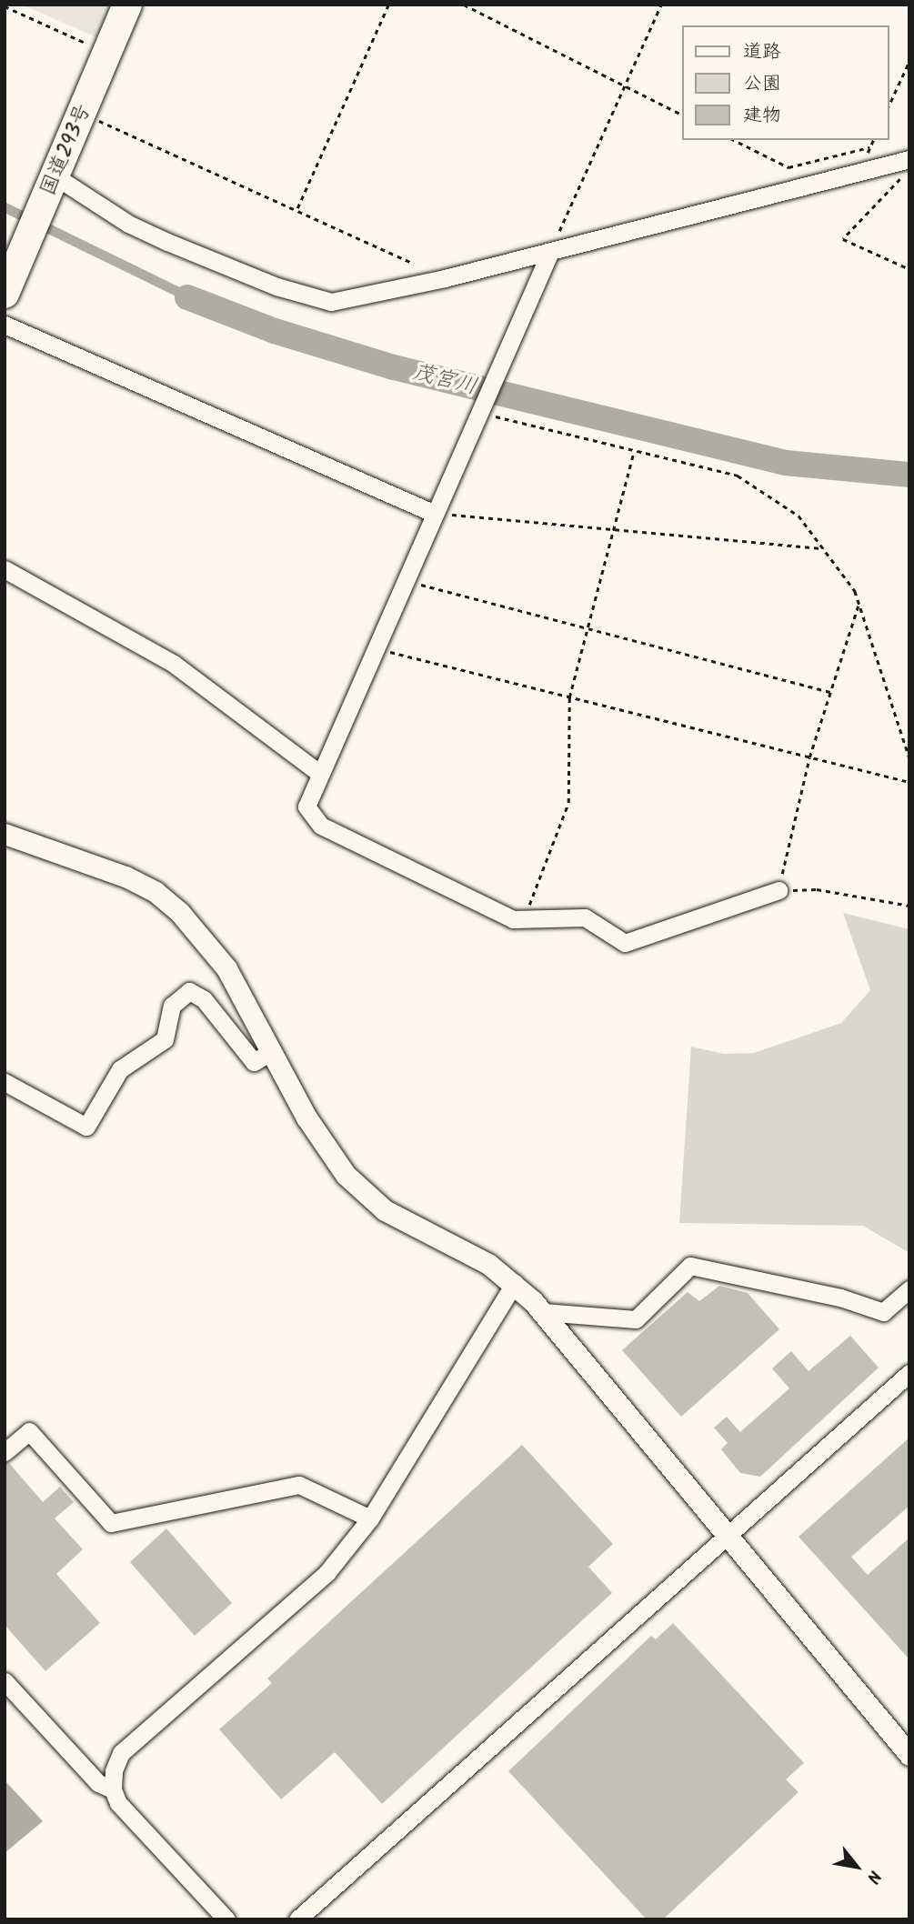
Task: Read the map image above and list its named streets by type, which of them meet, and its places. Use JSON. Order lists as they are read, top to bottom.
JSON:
{
  "streets": {
    "highway": ["国道293号"]
  },
  "water": ["茂宮川"],
  "legend": ["道路", "公園", "建物"],
  "north": "bottom right"
}
